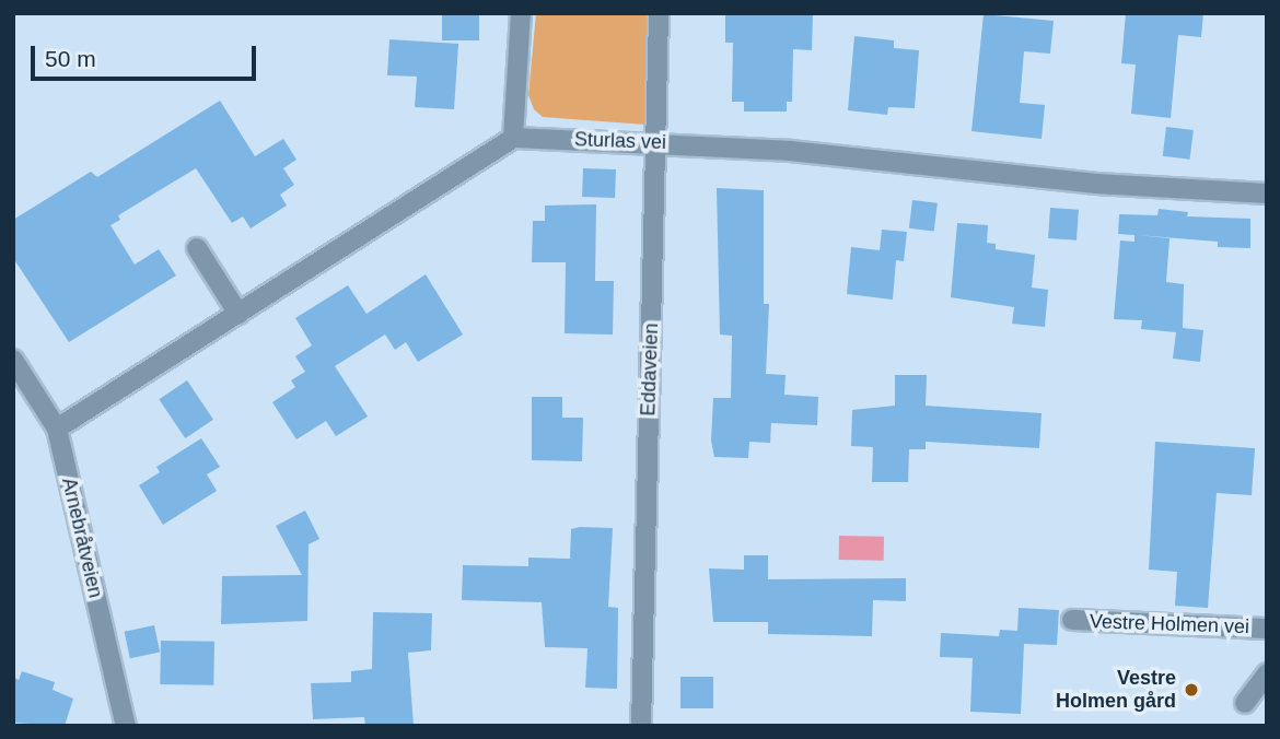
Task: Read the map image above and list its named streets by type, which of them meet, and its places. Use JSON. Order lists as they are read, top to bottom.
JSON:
{
  "streets": {
    "street": [
      "Sturlas vei",
      "Eddaveien",
      "Arnebråtveien",
      "Vestre Holmen vei"
    ]
  },
  "crossings": [
    ["Sturlas vei", "Eddaveien"]
  ],
  "places": ["Vestre Holmen gård"],
  "scale_bar": "50 m"
}
